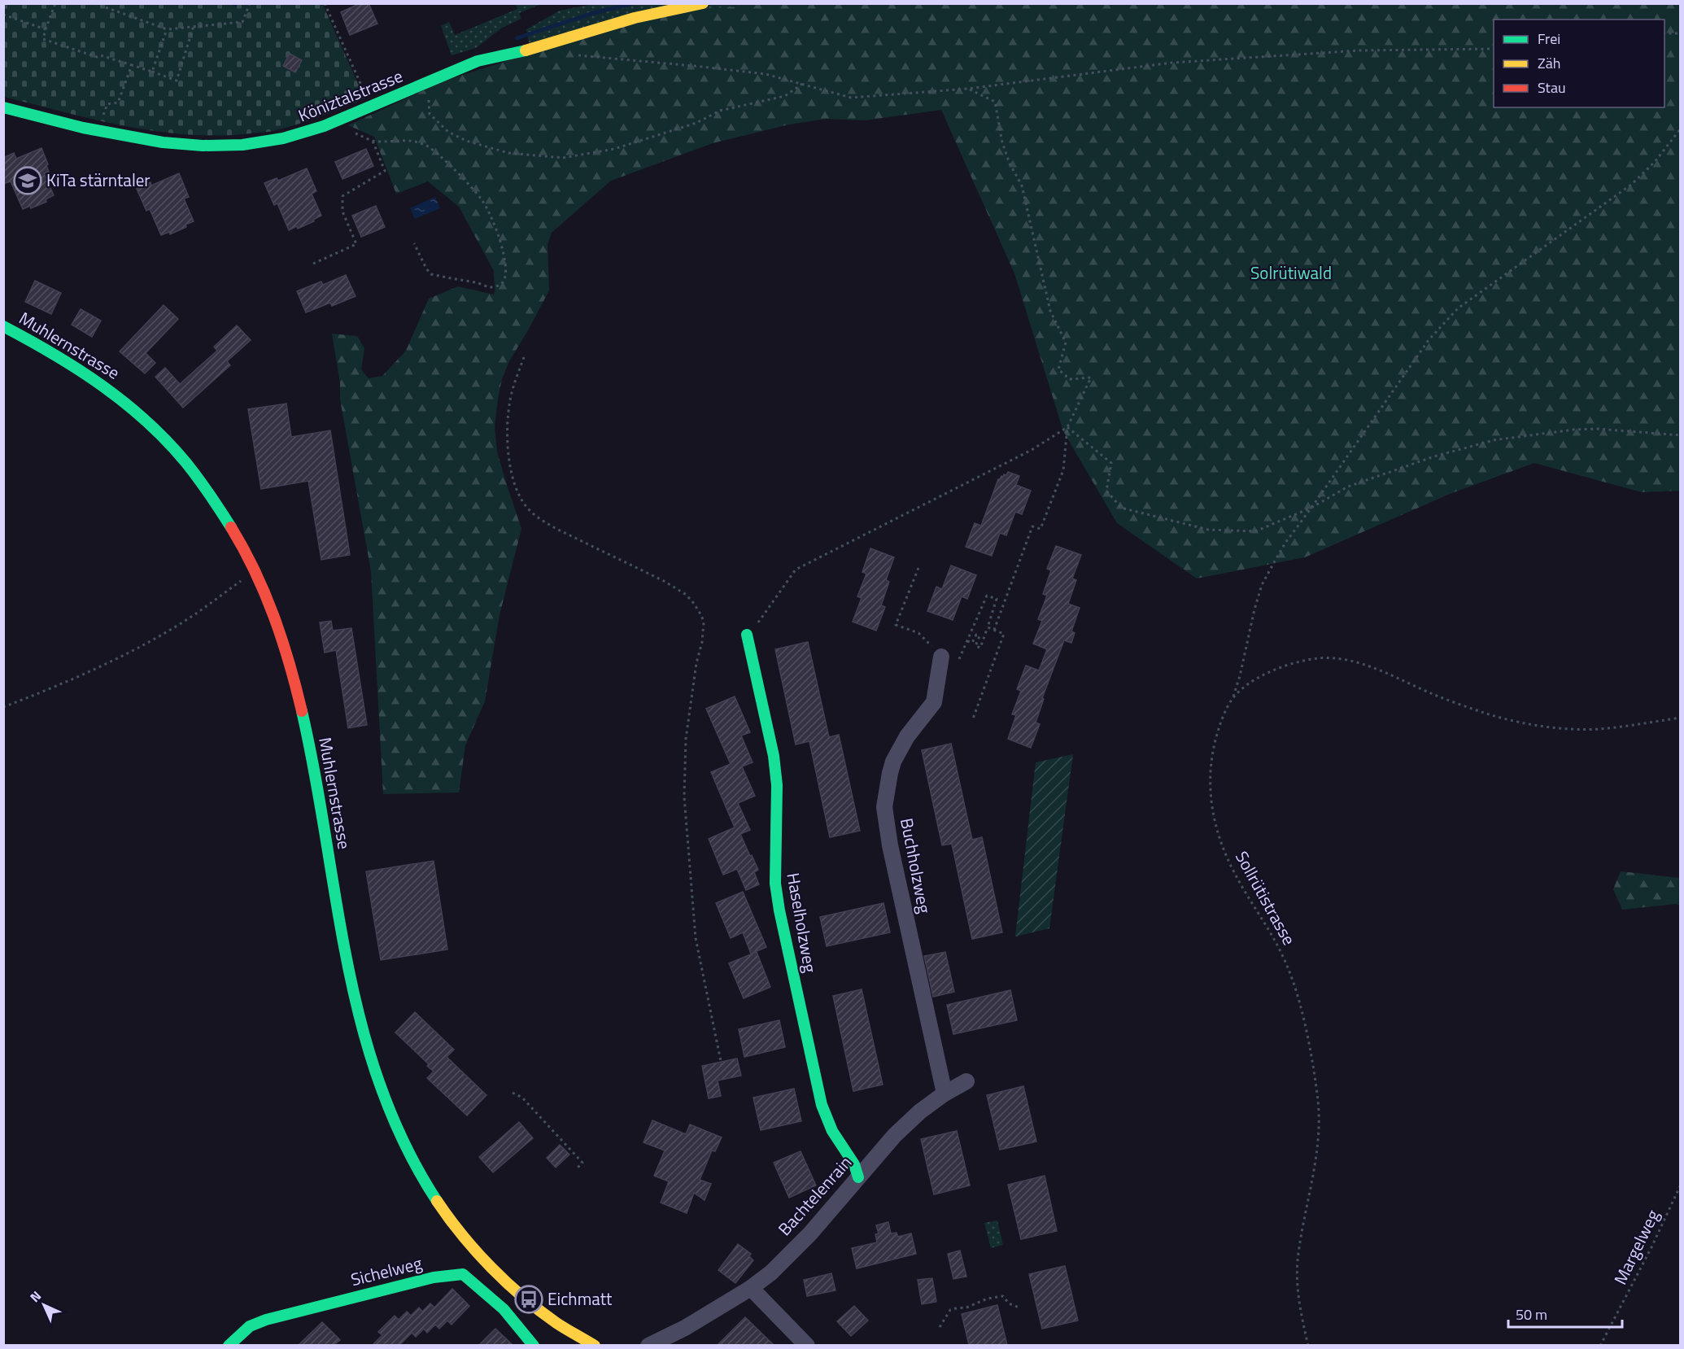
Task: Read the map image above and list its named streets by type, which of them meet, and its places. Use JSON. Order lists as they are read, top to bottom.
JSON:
{
  "streets": {
    "street": [
      "Köniztalstrasse",
      "Muhlernstrasse",
      "Buchholzweg",
      "Haselholzweg",
      "Bachtelenrain",
      "Sichelweg"
    ],
    "path": ["Sollrütistrasse", "Margelweg"]
  },
  "crossings": [
    ["Buchholzweg", "Bachtelenrain"],
    ["Haselholzweg", "Bachtelenrain"]
  ],
  "parks": ["Solrütiwald"],
  "places": {
    "school or university": ["KiTa stärntaler"],
    "bus stop": ["Eichmatt"]
  },
  "legend": ["Frei", "Zäh", "Stau"],
  "scale_bar": "50 m",
  "north": "top left"
}
